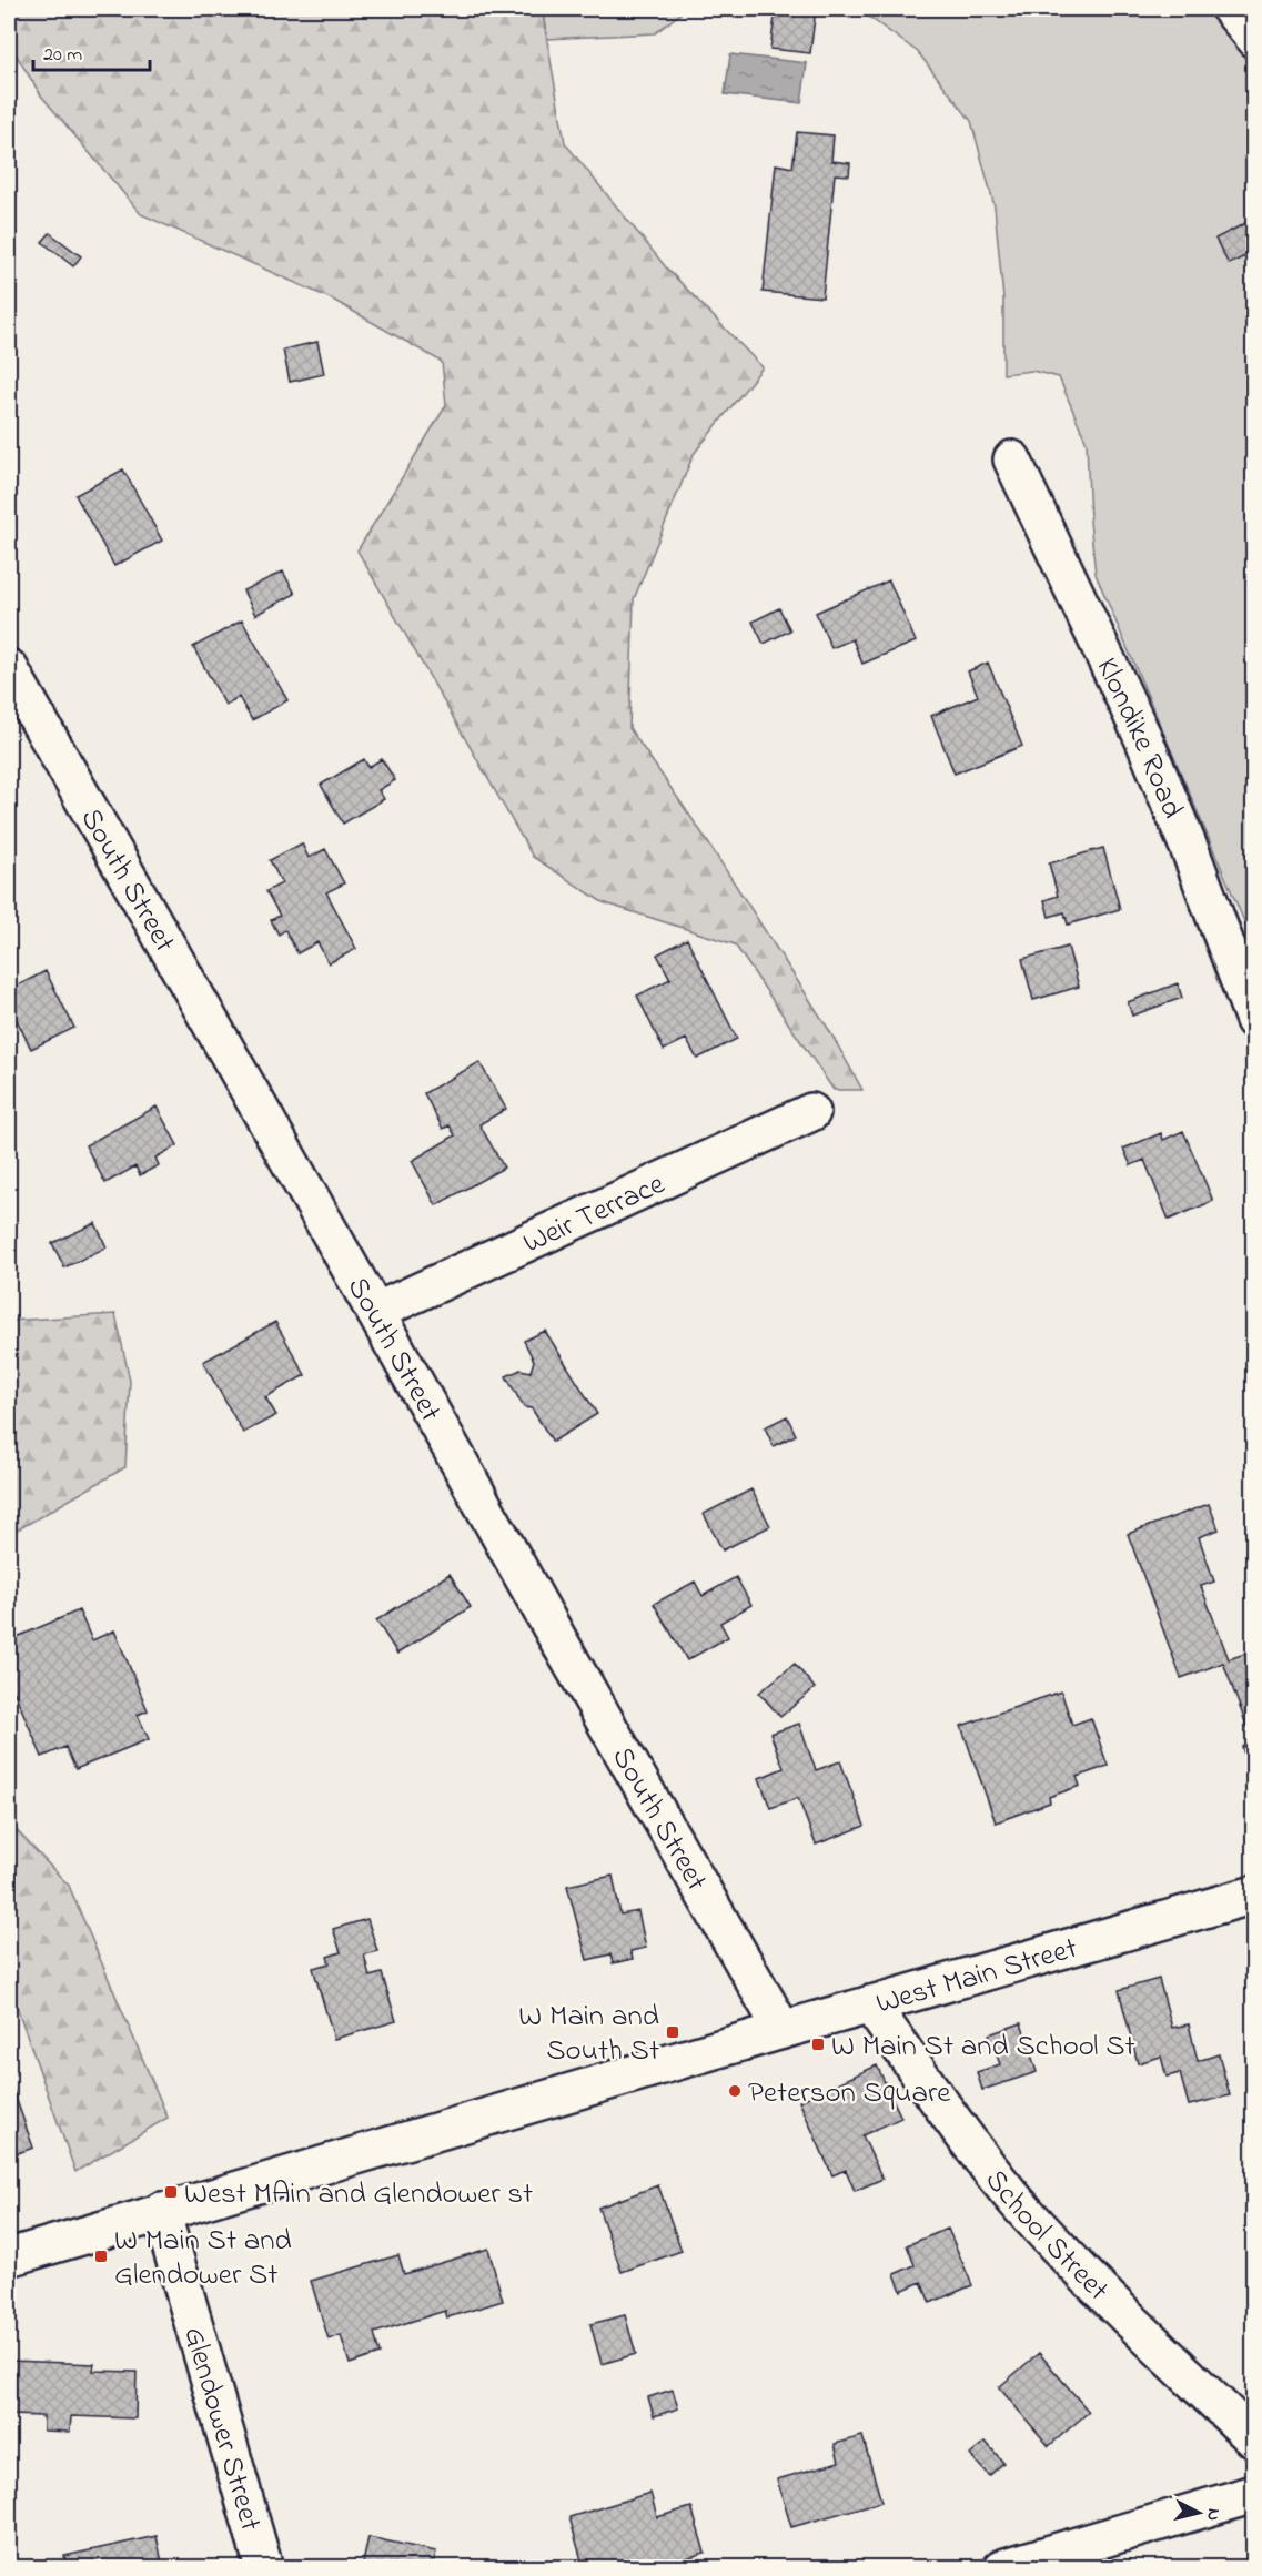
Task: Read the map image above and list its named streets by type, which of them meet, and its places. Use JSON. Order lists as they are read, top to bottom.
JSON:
{
  "streets": {
    "street": [
      "Klondike Road",
      "South Street",
      "Weir Terrace",
      "West Main Street",
      "School Street",
      "Glendower Street"
    ]
  },
  "crossings": [
    ["South Street", "Weir Terrace"],
    ["South Street", "West Main Street"],
    ["West Main Street", "School Street"],
    ["West Main Street", "Glendower Street"]
  ],
  "places": {
    "transit": [
      "W Main and South St",
      "W Main St and School St",
      "West MAin and Glendower st",
      "W Main St and Glendower St"
    ],
    "other": ["Peterson Square"]
  },
  "scale_bar": "20 m",
  "north": "right"
}
